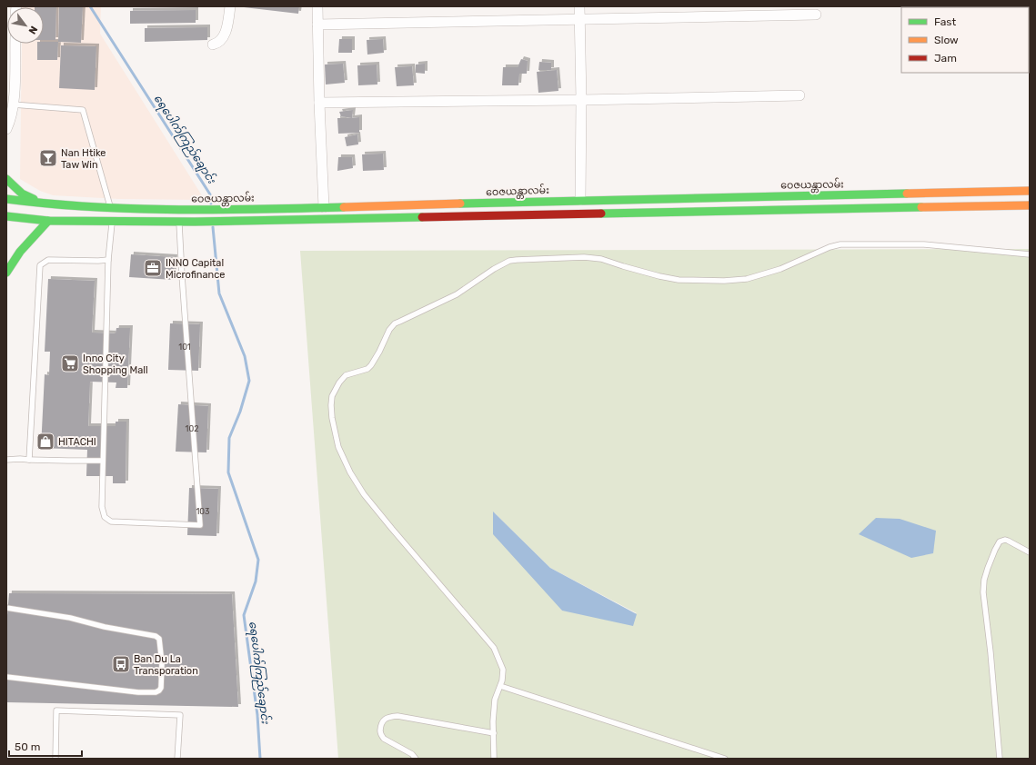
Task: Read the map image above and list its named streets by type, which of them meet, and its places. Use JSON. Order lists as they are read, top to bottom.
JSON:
{
  "streets": {
    "main road": ["ဝေဇယန္တာလမ်း"]
  },
  "water": ["ရေပေါက်ကြည်ချောင်း"],
  "places": {
    "bar": ["Nan Htike Taw Win"],
    "office": ["INNO Capital Microfinance"],
    "supermarket": ["Inno City Shopping Mall"],
    "shop": ["HITACHI"],
    "bus stop": ["Ban Du La Transporation"]
  },
  "house_numbers": ["101", "102", "103"],
  "legend": ["Fast", "Slow", "Jam"],
  "scale_bar": "50 m",
  "north": "bottom right"
}
